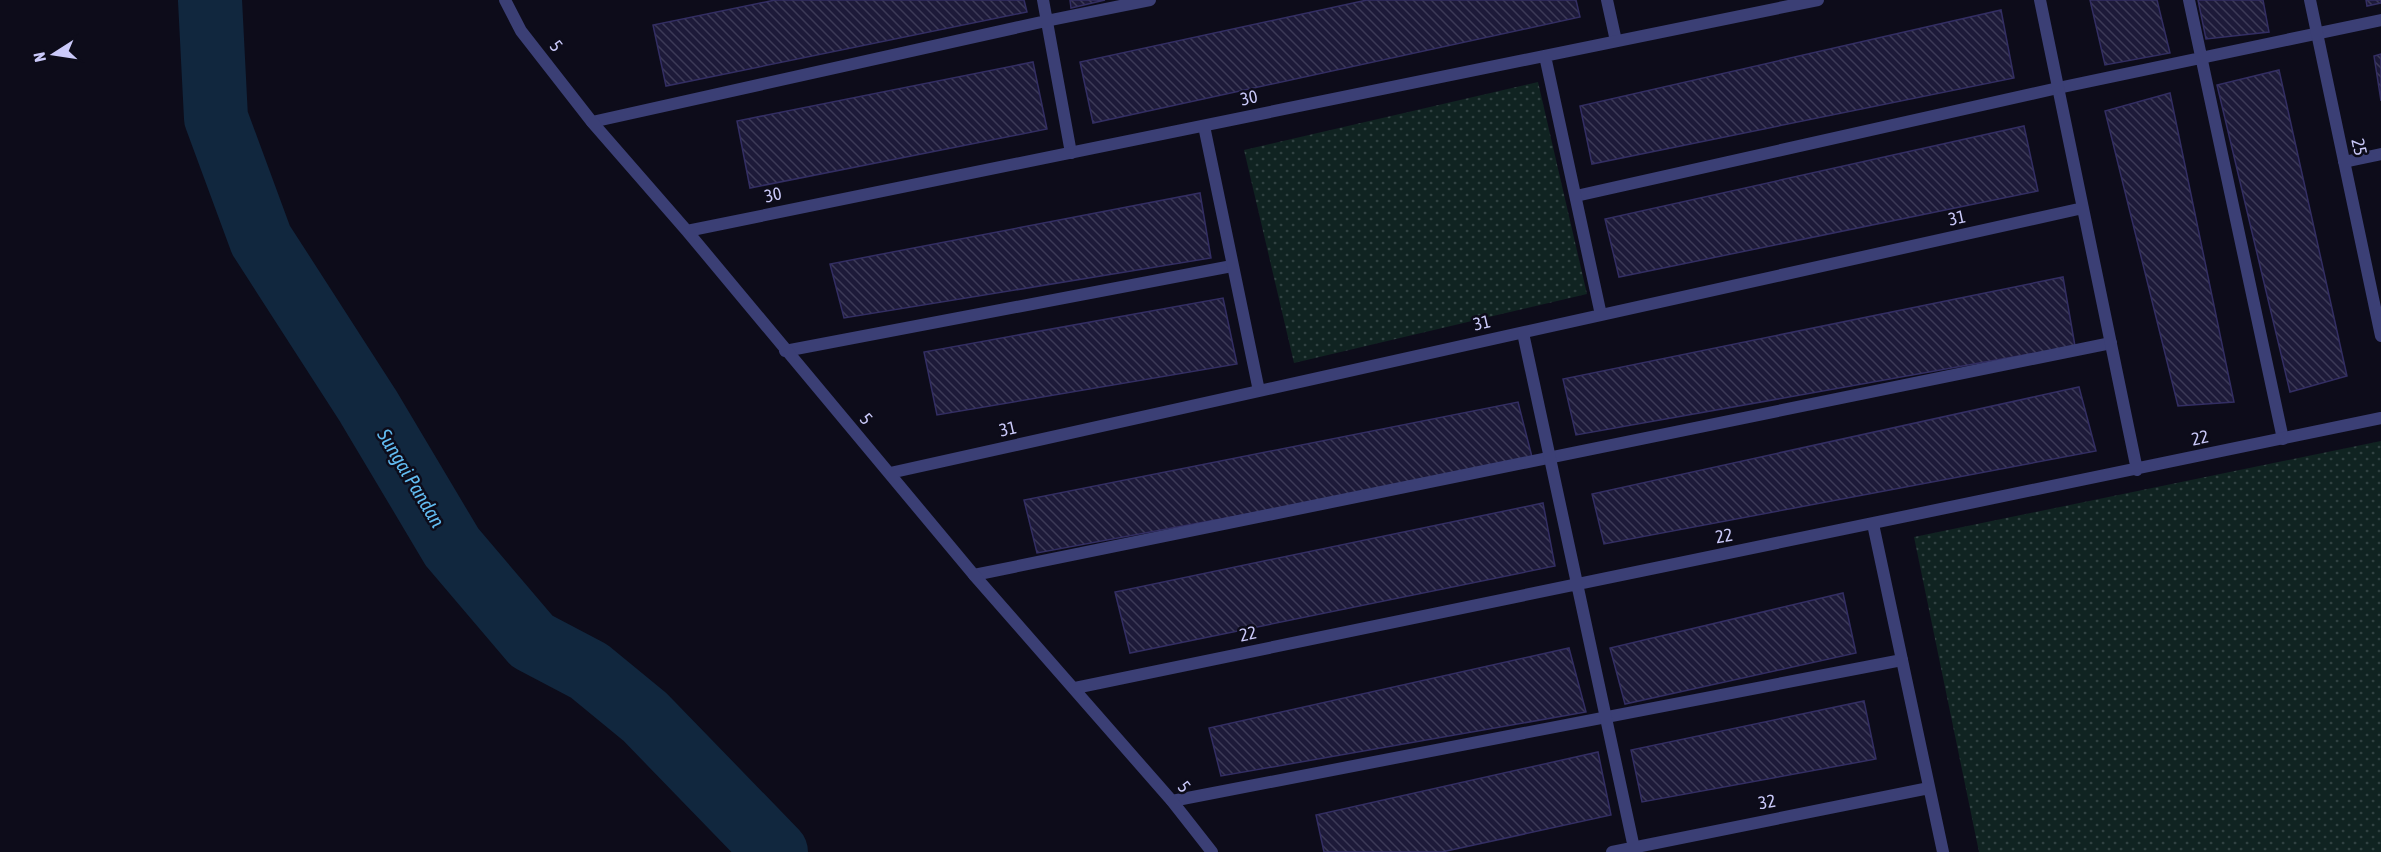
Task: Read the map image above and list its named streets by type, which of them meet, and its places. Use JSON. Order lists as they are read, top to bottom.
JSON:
{
  "streets": {
    "street": [
      "5",
      "30",
      "25",
      "31",
      "22",
      "32"
    ]
  },
  "crossings": [
    ["5", "30"],
    ["5", "31"],
    ["5", "22"]
  ],
  "water": ["Sungai Pandan"],
  "north": "left"
}
